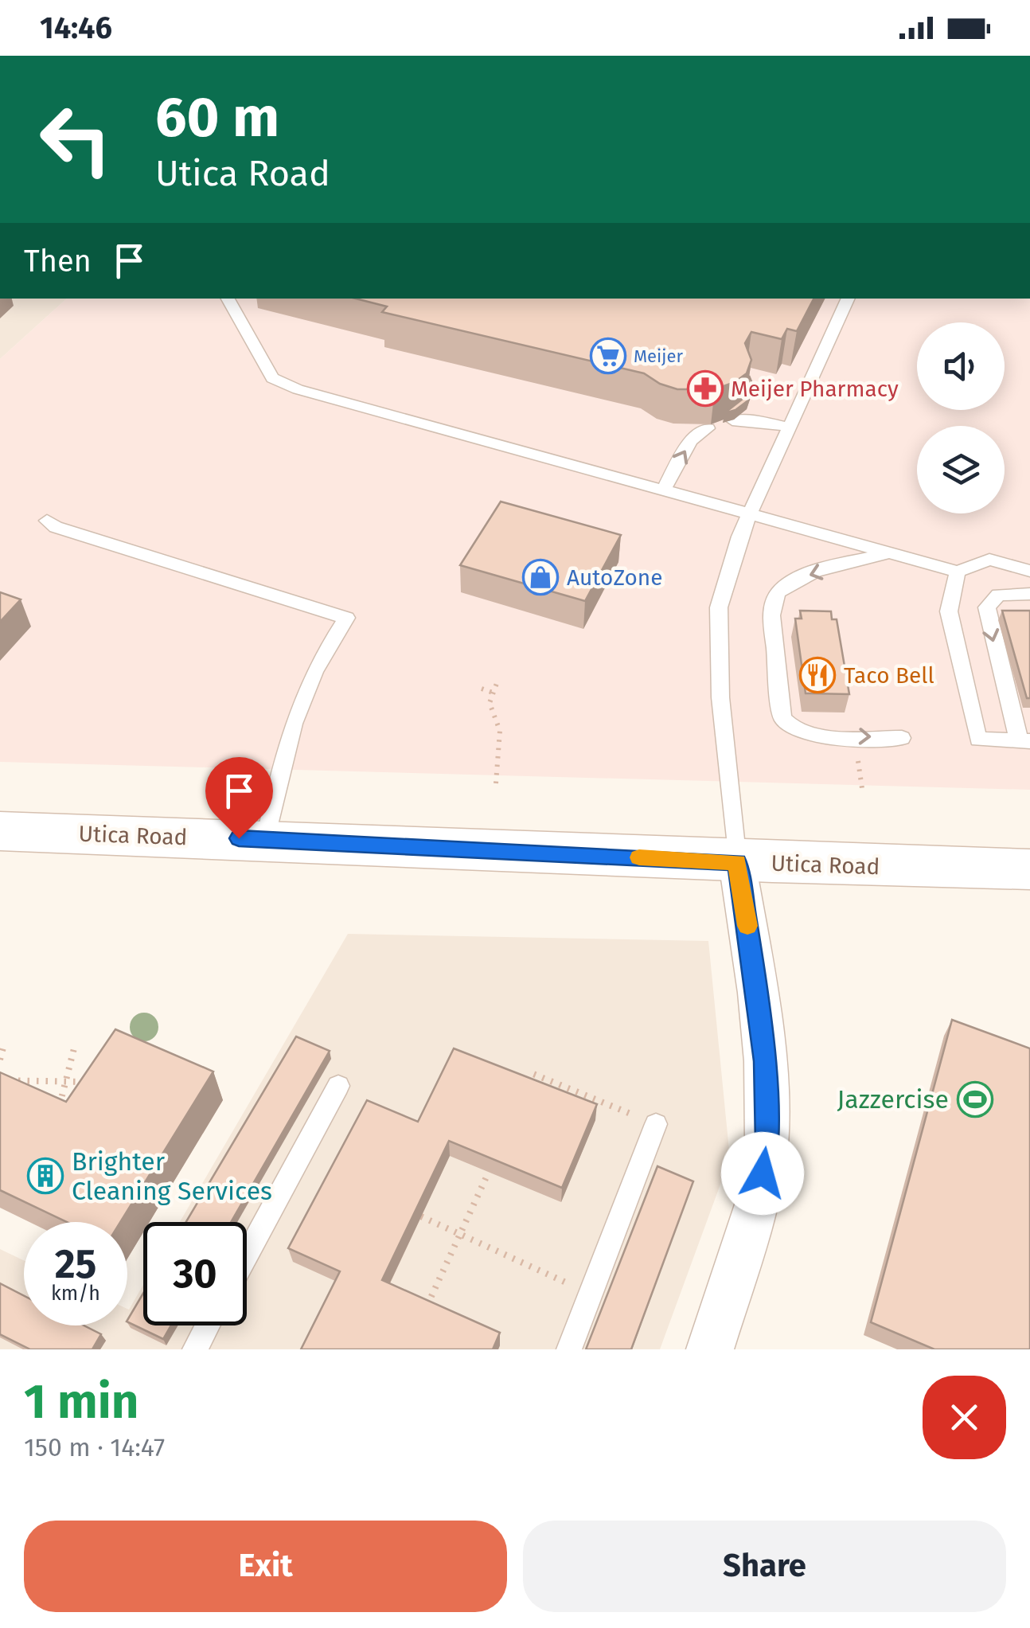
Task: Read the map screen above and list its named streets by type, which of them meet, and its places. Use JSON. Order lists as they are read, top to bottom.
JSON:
{
  "streets": {
    "main road": ["Utica Road"]
  },
  "places": {
    "supermarket": ["Meijer"],
    "pharmacy": ["Meijer Pharmacy"],
    "shop": ["AutoZone"],
    "restaurant": ["Taco Bell"],
    "sports": ["Jazzercise"],
    "building": ["Brighter Cleaning Services"]
  },
  "page": {
    "status": "14:46",
    "turn": ["60 m", "Utica Road"],
    "then": "Then",
    "speed": "25 km/h",
    "limit": "30",
    "heading": ["1 min", "150 m · 14:47"],
    "buttons": ["Exit", "Share"]
  }
}
